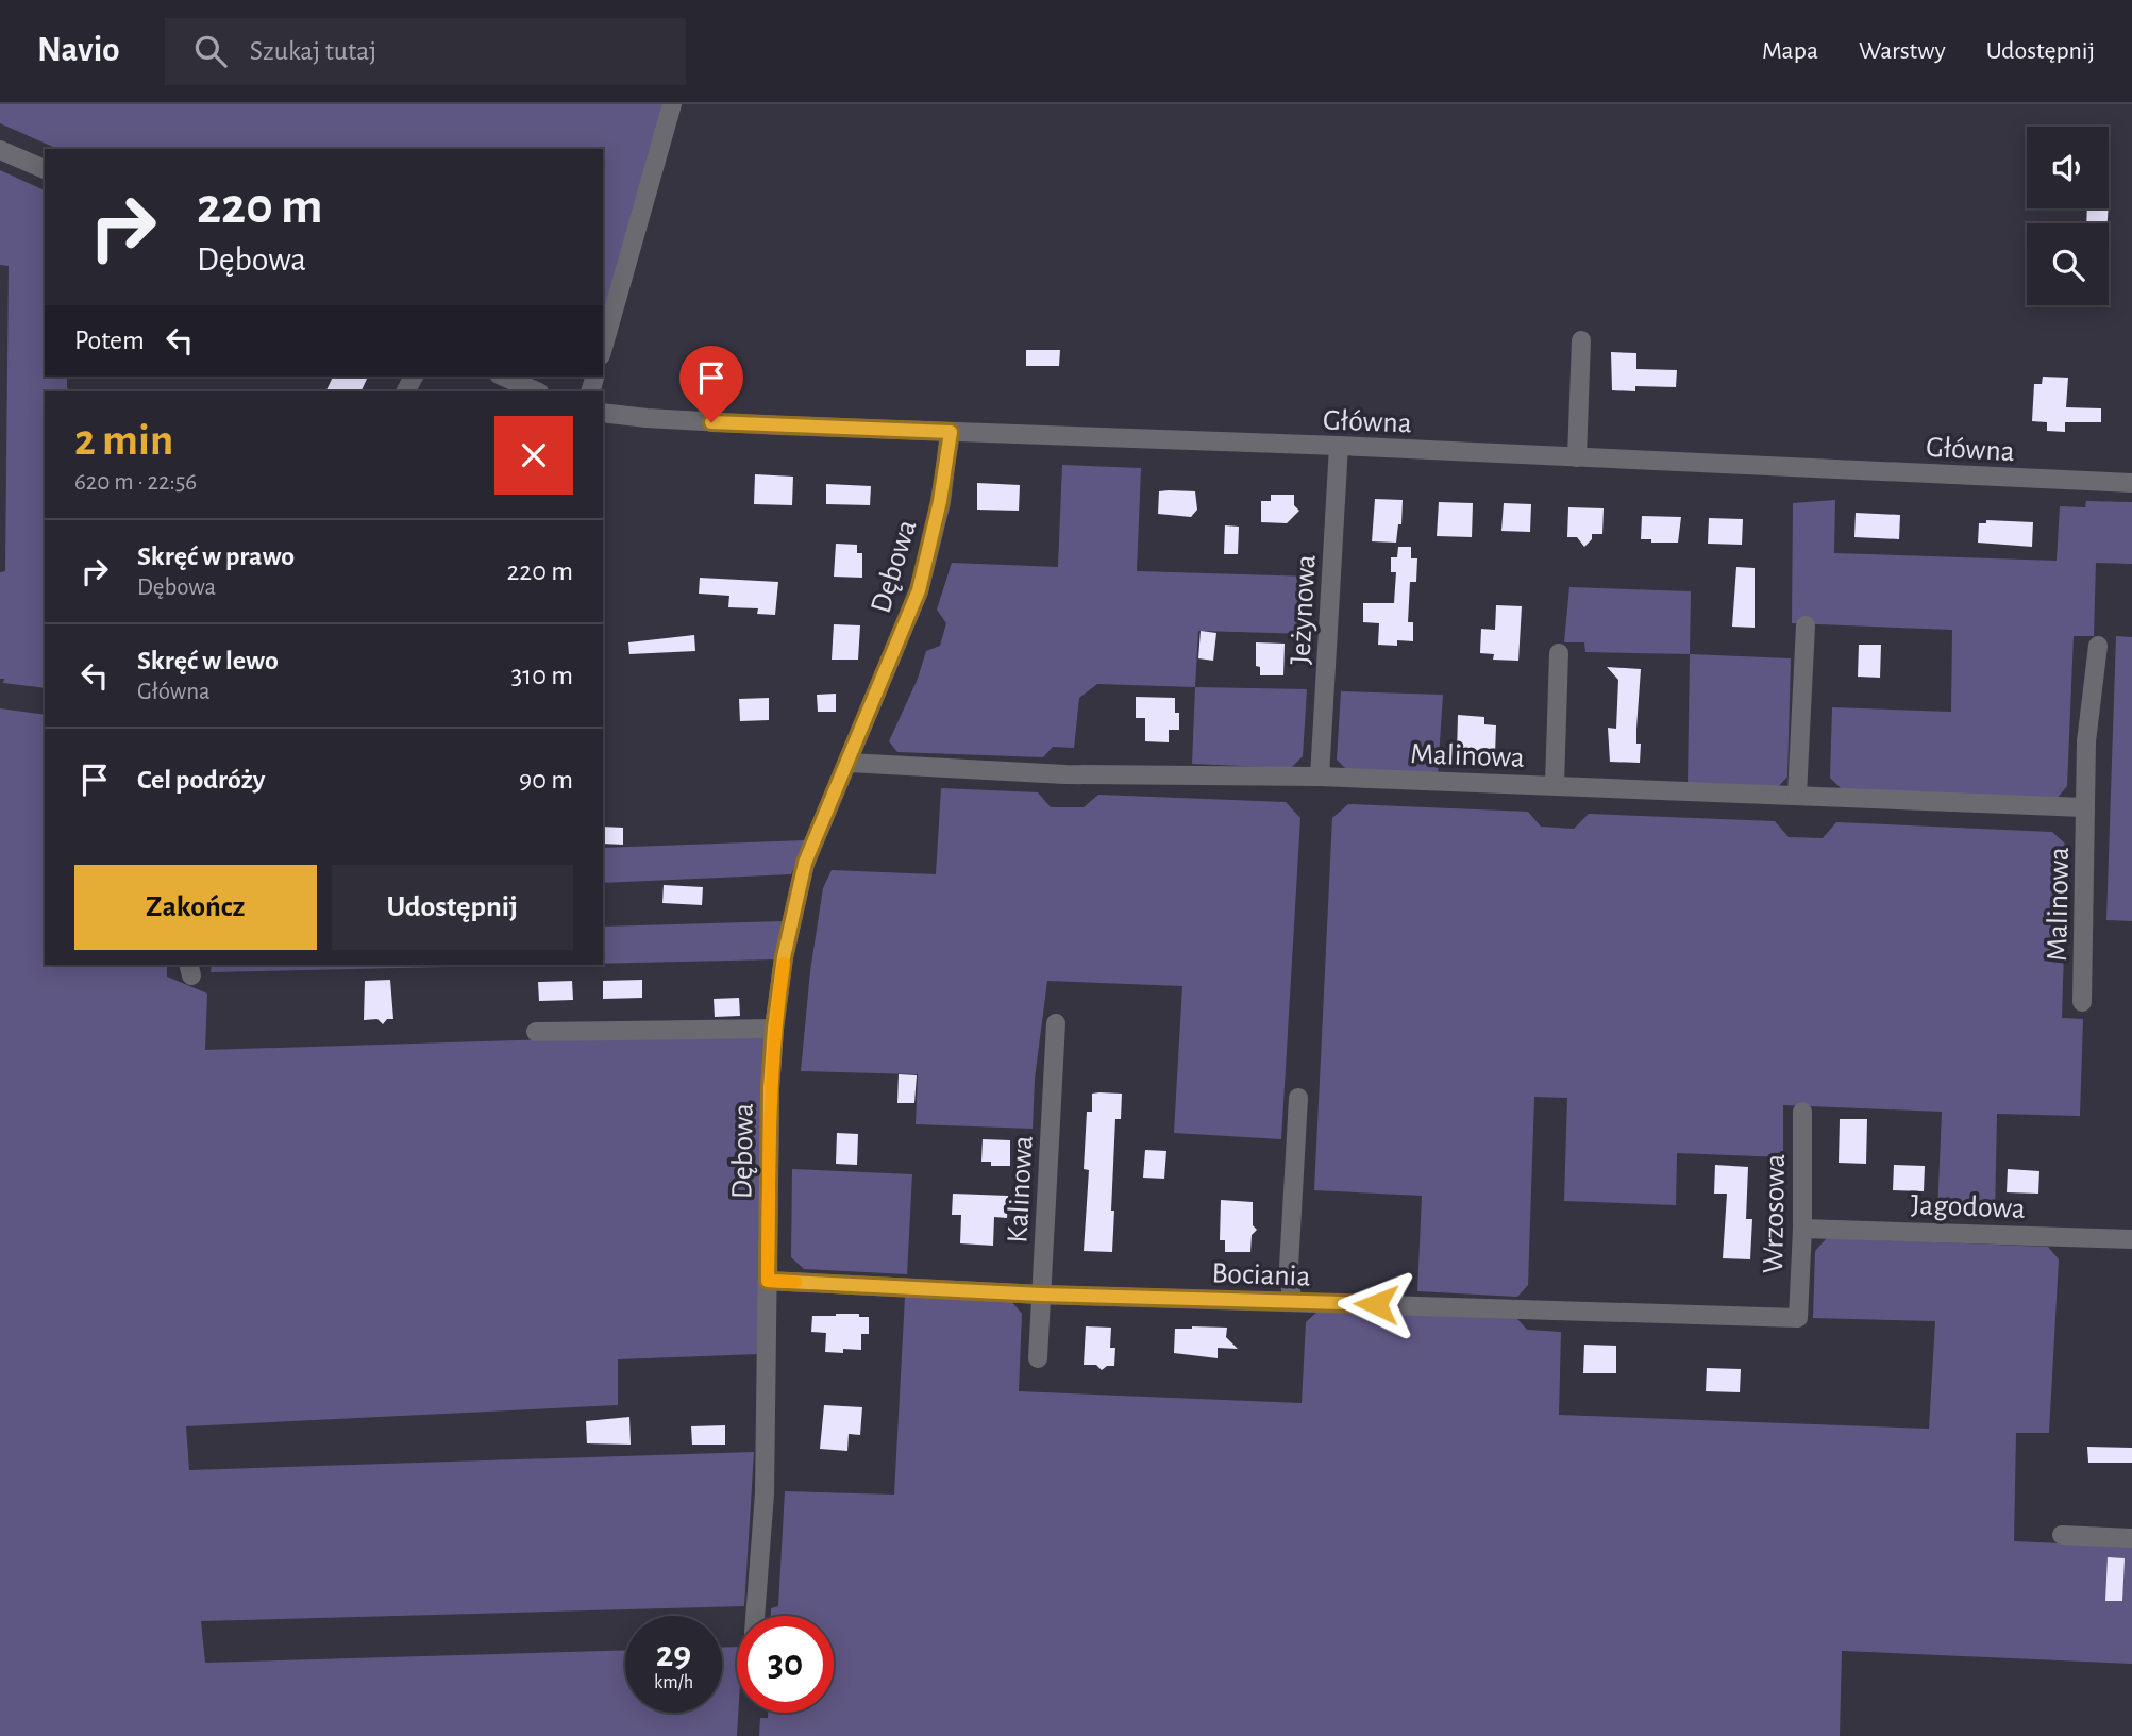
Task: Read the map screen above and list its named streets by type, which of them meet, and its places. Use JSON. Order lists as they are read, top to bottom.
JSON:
{
  "streets": {
    "street": [
      "Główna",
      "Dębowa",
      "Jeżynowa",
      "Malinowa",
      "Kalinowa",
      "Jagodowa",
      "Wrzosowa",
      "Bociania"
    ]
  },
  "crossings": [
    ["Główna", "Dębowa"],
    ["Główna", "Jeżynowa"],
    ["Dębowa", "Malinowa"],
    ["Dębowa", "Bociania"],
    ["Jeżynowa", "Malinowa"],
    ["Kalinowa", "Bociania"],
    ["Jagodowa", "Wrzosowa"],
    ["Wrzosowa", "Bociania"]
  ],
  "page": {
    "header": "Navio",
    "search": "Szukaj tutaj",
    "nav": ["Mapa", "Warstwy", "Udostępnij"],
    "turn": ["220 m", "Dębowa"],
    "then": "Potem",
    "heading": ["2 min", "620 m · 22:56"],
    "list": [
      {
        "name": "Skręć w prawo",
        "note": "Dębowa",
        "value": "220 m"
      },
      {
        "name": "Skręć w lewo",
        "note": "Główna",
        "value": "310 m"
      },
      {
        "name": "Cel podróży",
        "value": "90 m"
      }
    ],
    "buttons": ["Zakończ", "Udostępnij"],
    "speed": "29 km/h",
    "limit": "30"
  }
}
